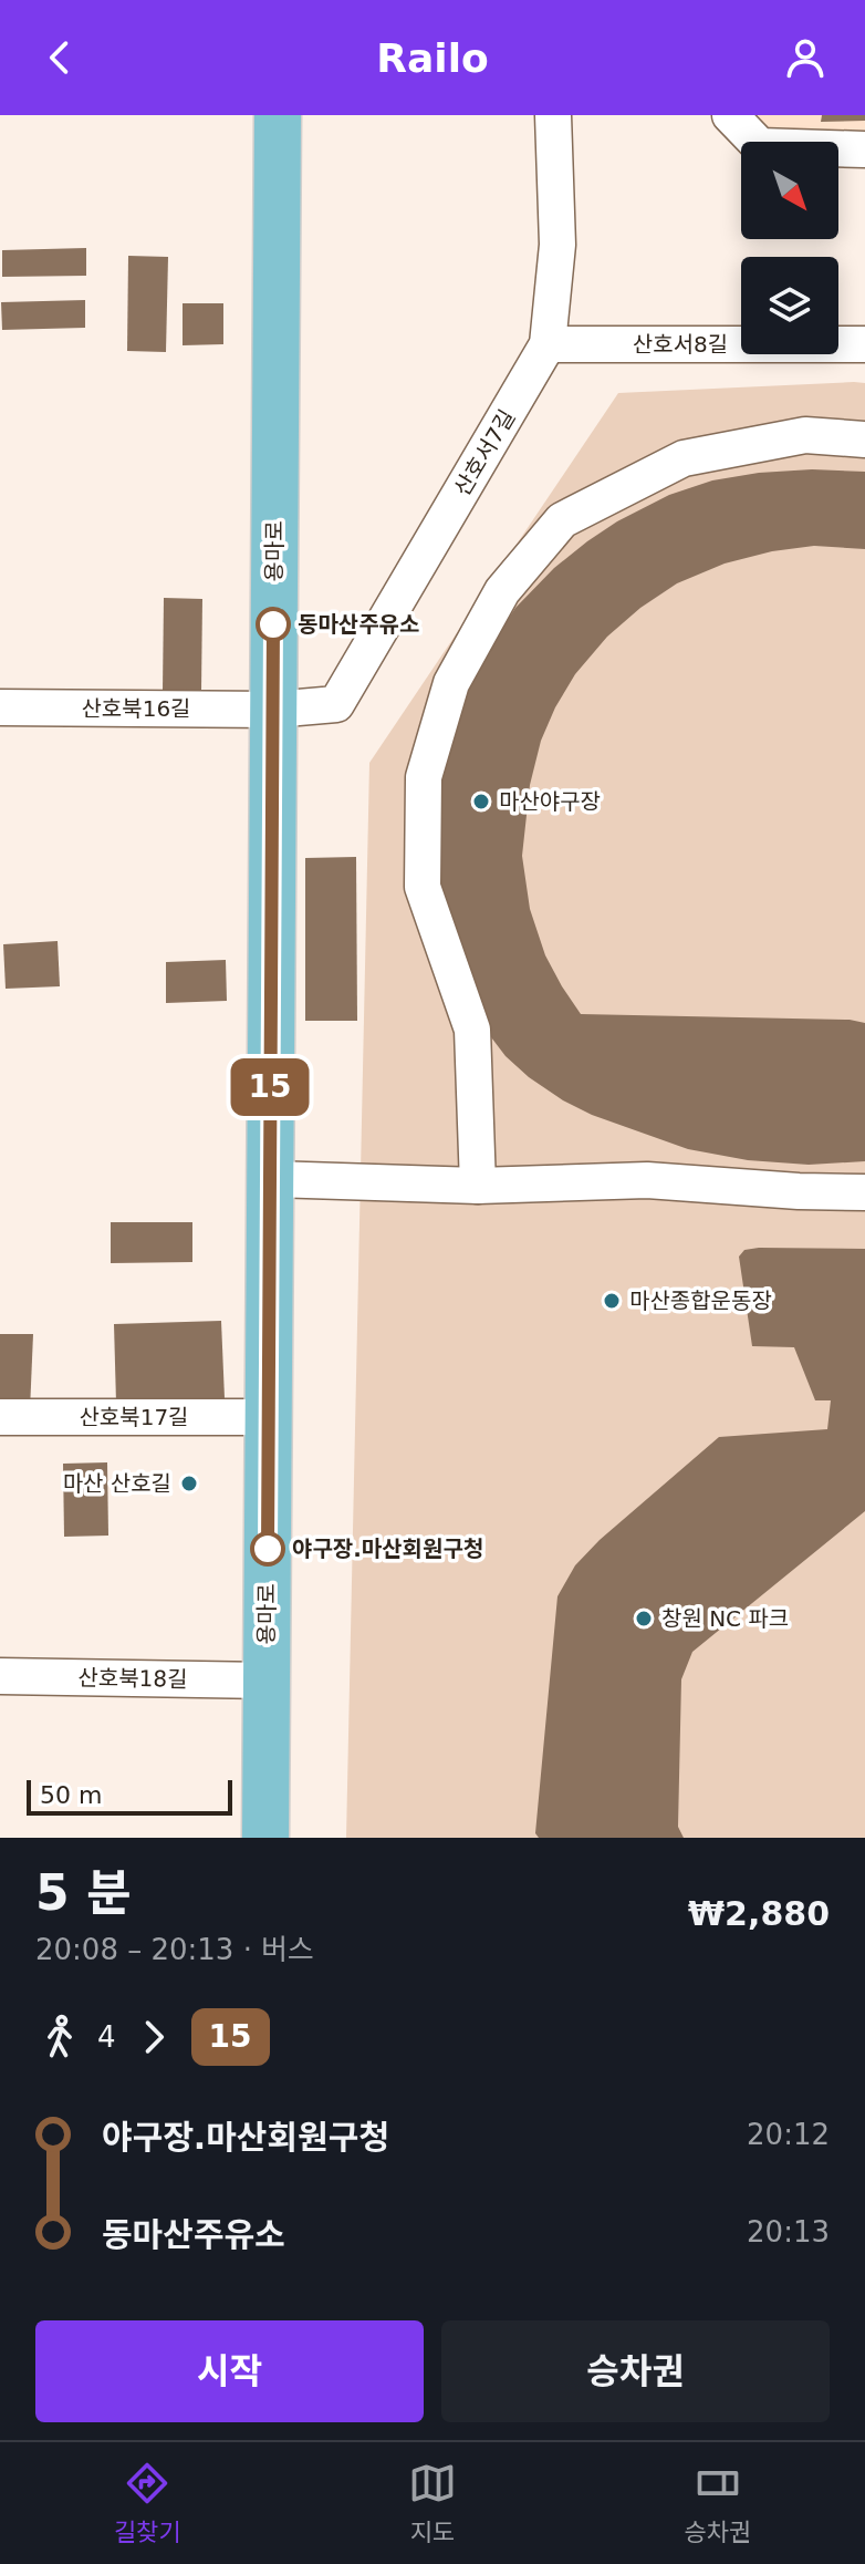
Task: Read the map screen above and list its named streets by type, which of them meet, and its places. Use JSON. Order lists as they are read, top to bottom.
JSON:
{
  "streets": {
    "main road": ["용마로"],
    "street": [
      "산호서8길",
      "산호서7길",
      "산호북16길",
      "산호북17길",
      "산호북18길"
    ]
  },
  "crossings": [
    ["산호서8길", "산호서7길"],
    ["산호서7길", "용마로"],
    ["산호서7길", "산호북16길"],
    ["용마로", "산호북16길"],
    ["용마로", "산호북17길"],
    ["용마로", "산호북18길"]
  ],
  "places": [
    "동마산주유소",
    "마산야구장",
    "마산종합운동장",
    "마산 산호길",
    "야구장.마산회원구청",
    "창원 NC 파크"
  ],
  "lines": ["bus line 15"],
  "scale_bar": "50 m",
  "north": "bottom right",
  "page": {
    "header": "Railo",
    "on_map": "15",
    "scale": "50 m",
    "heading": ["5 분", "20:08 – 20:13 · 버스", "₩2,880"],
    "legs": ["4", "15"],
    "list": [
      {
        "name": "야구장.마산회원구청",
        "value": "20:12"
      },
      {
        "name": "동마산주유소",
        "value": "20:13"
      }
    ],
    "buttons": ["시작", "승차권"],
    "tabs": ["길찾기", "지도", "승차권"]
  }
}
